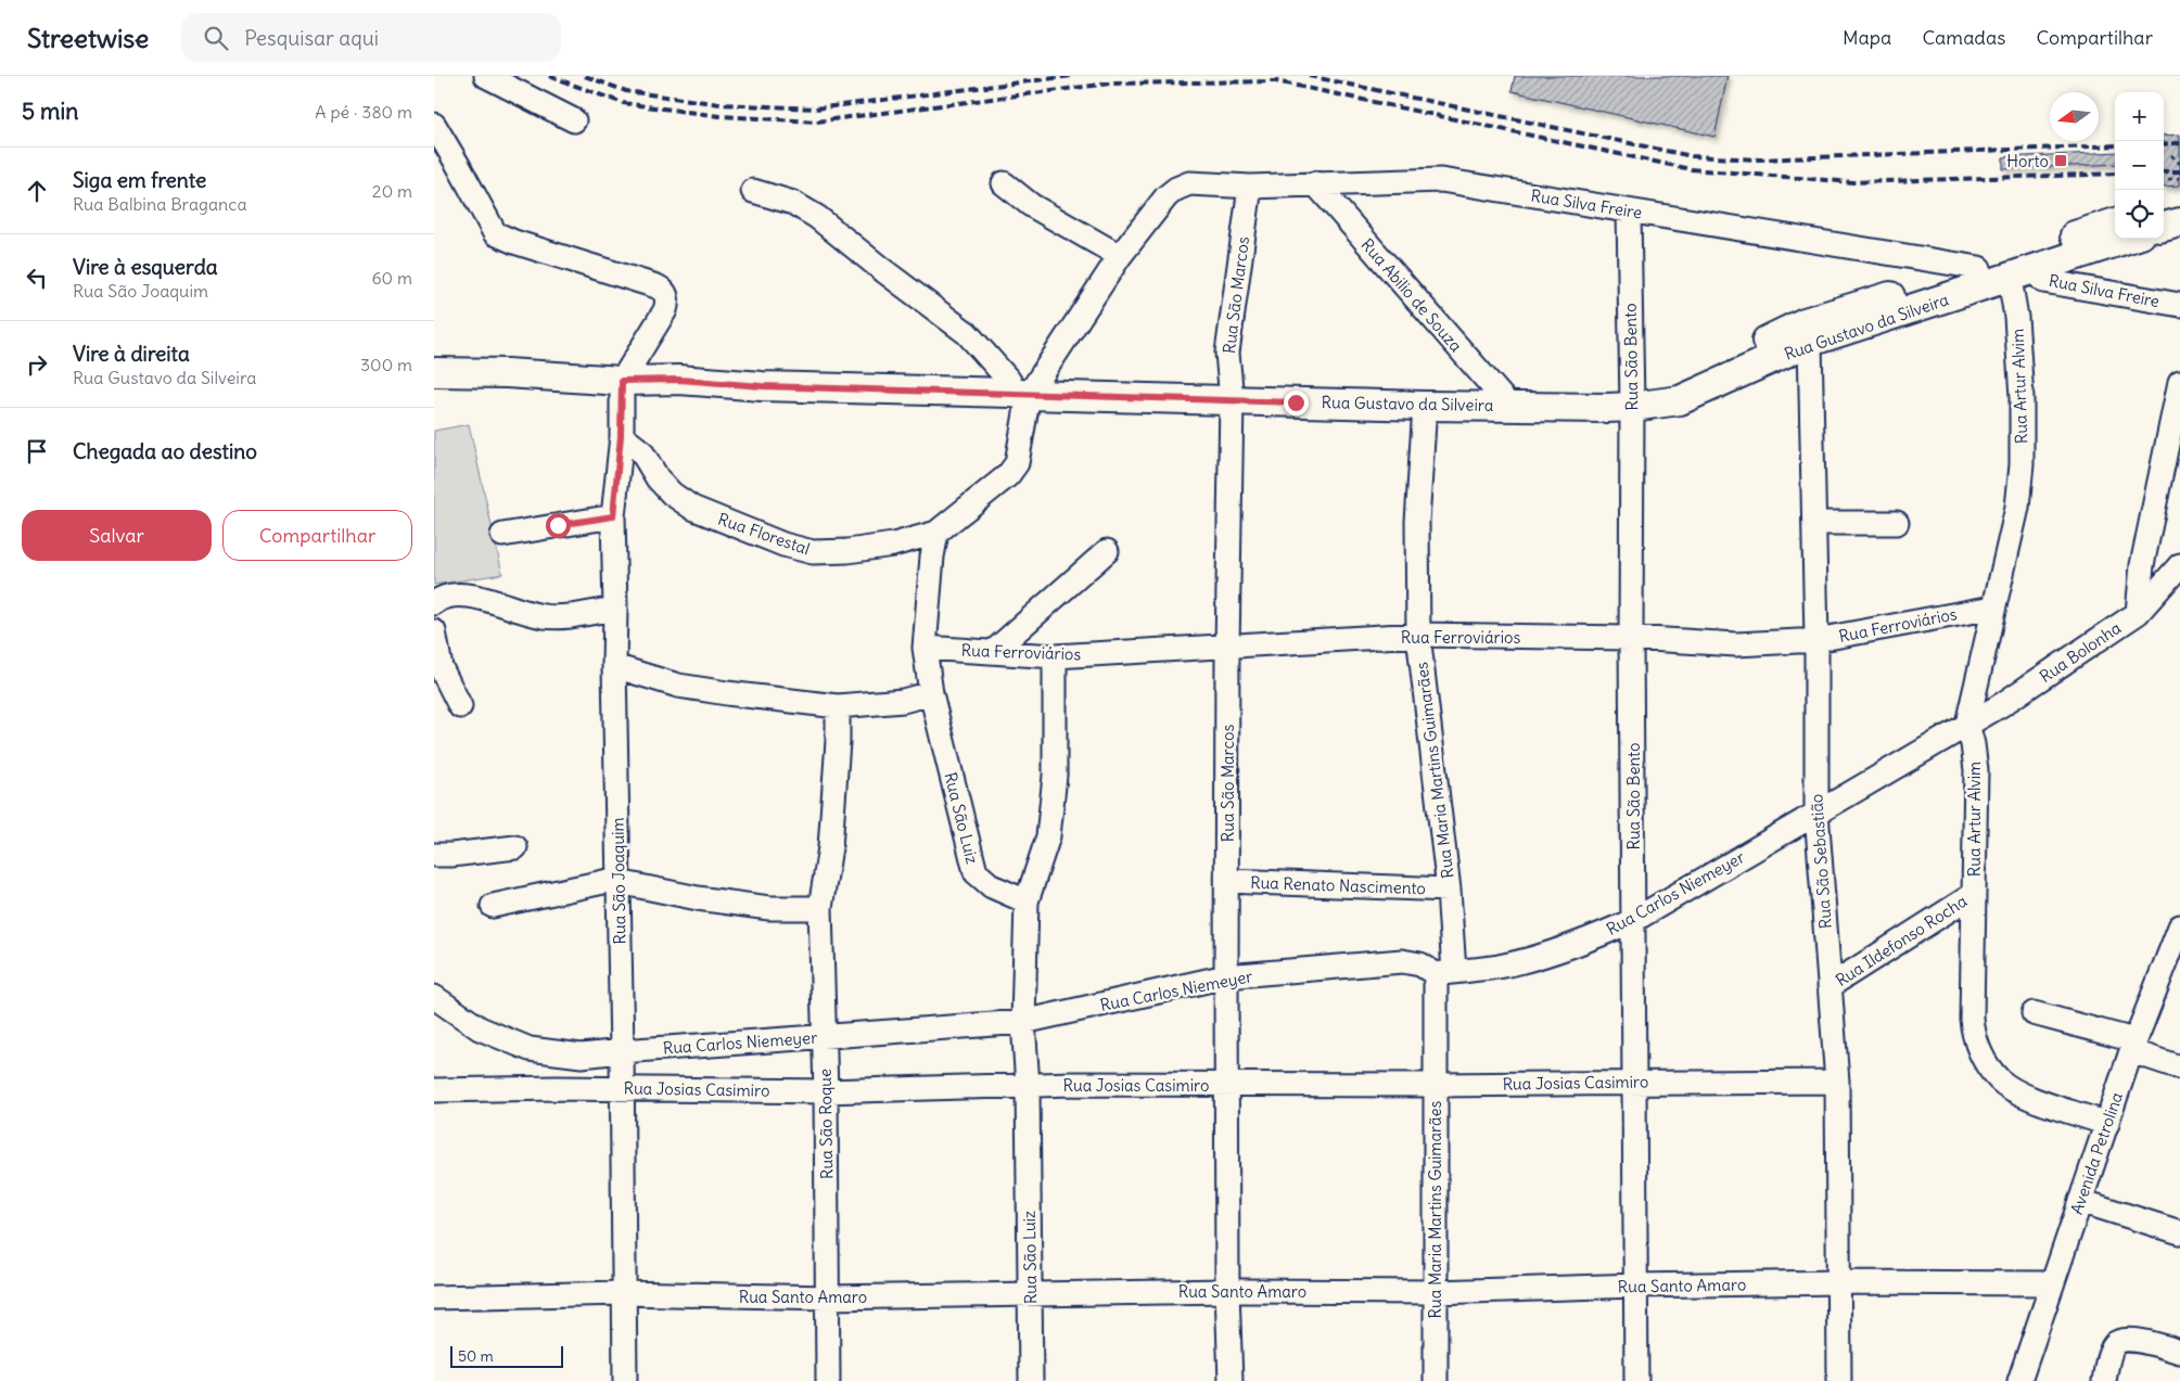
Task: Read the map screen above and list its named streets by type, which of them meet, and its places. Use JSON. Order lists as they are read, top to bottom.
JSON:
{
  "streets": {
    "main road": ["Rua Gustavo da Silveira"],
    "street": [
      "Rua Silva Freire",
      "Rua São Marcos",
      "Rua Abilio de Souza",
      "Rua São Bento",
      "Rua Artur Alvim",
      "Rua Florestal",
      "Rua Ferroviários",
      "Rua Bolonha",
      "Rua Maria Martins Guimarães",
      "Rua São Luiz",
      "Rua São Sebastião",
      "Rua São Joaquim",
      "Rua Renato Nascimento",
      "Rua Carlos Niemeyer",
      "Rua Ildefonso Rocha",
      "Rua Josias Casimiro",
      "Rua São Roque",
      "Avenida Petrolina",
      "Rua Santo Amaro"
    ]
  },
  "crossings": [
    ["Rua Silva Freire", "Rua São Marcos"],
    ["Rua Silva Freire", "Rua Abilio de Souza"],
    ["Rua Silva Freire", "Rua Gustavo da Silveira"],
    ["Rua Silva Freire", "Rua São Bento"],
    ["Rua Silva Freire", "Rua Artur Alvim"],
    ["Rua São Marcos", "Rua Gustavo da Silveira"],
    ["Rua São Marcos", "Rua Ferroviários"],
    ["Rua São Marcos", "Rua Renato Nascimento"],
    ["Rua São Marcos", "Rua Carlos Niemeyer"],
    ["Rua São Marcos", "Rua Josias Casimiro"],
    ["Rua São Marcos", "Rua Santo Amaro"],
    ["Rua Abilio de Souza", "Rua Gustavo da Silveira"],
    ["Rua Gustavo da Silveira", "Rua São Bento"],
    ["Rua Gustavo da Silveira", "Rua Artur Alvim"],
    ["Rua Gustavo da Silveira", "Rua Maria Martins Guimarães"],
    ["Rua Gustavo da Silveira", "Rua São Sebastião"],
    ["Rua Gustavo da Silveira", "Rua São Joaquim"],
    ["Rua São Bento", "Rua Ferroviários"],
    ["Rua São Bento", "Rua Carlos Niemeyer"],
    ["Rua São Bento", "Rua Josias Casimiro"],
    ["Rua São Bento", "Rua Santo Amaro"],
    ["Rua Artur Alvim", "Rua Ferroviários"],
    ["Rua Artur Alvim", "Rua Bolonha"],
    ["Rua Artur Alvim", "Rua Carlos Niemeyer"],
    ["Rua Artur Alvim", "Rua Ildefonso Rocha"],
    ["Rua Artur Alvim", "Avenida Petrolina"],
    ["Rua Florestal", "Rua São Luiz"],
    ["Rua Florestal", "Rua São Joaquim"],
    ["Rua Ferroviários", "Rua Maria Martins Guimarães"],
    ["Rua Ferroviários", "Rua São Luiz"],
    ["Rua Ferroviários", "Rua São Sebastião"],
    ["Rua Bolonha", "Rua Carlos Niemeyer"],
    ["Rua Maria Martins Guimarães", "Rua Renato Nascimento"],
    ["Rua Maria Martins Guimarães", "Rua Carlos Niemeyer"],
    ["Rua Maria Martins Guimarães", "Rua Josias Casimiro"],
    ["Rua Maria Martins Guimarães", "Rua Santo Amaro"],
    ["Rua São Luiz", "Rua Carlos Niemeyer"],
    ["Rua São Luiz", "Rua Josias Casimiro"],
    ["Rua São Luiz", "Rua Santo Amaro"],
    ["Rua São Sebastião", "Rua Carlos Niemeyer"],
    ["Rua São Sebastião", "Rua Ildefonso Rocha"],
    ["Rua São Sebastião", "Rua Josias Casimiro"],
    ["Rua São Sebastião", "Rua Santo Amaro"],
    ["Rua São Joaquim", "Rua Carlos Niemeyer"],
    ["Rua São Joaquim", "Rua Josias Casimiro"],
    ["Rua São Joaquim", "Rua Santo Amaro"],
    ["Rua Carlos Niemeyer", "Rua São Roque"],
    ["Rua Josias Casimiro", "Rua São Roque"],
    ["Rua São Roque", "Rua Santo Amaro"],
    ["Avenida Petrolina", "Rua Santo Amaro"]
  ],
  "places": {
    "transit": ["Horto"]
  },
  "scale_bar": "50 m",
  "north": "left",
  "page": {
    "header": "Streetwise",
    "search": "Pesquisar aqui",
    "nav": ["Mapa", "Camadas", "Compartilhar"],
    "heading": ["5 min", "A pé · 380 m"],
    "map_buttons": ["+", "−"],
    "list": [
      ["Siga em frente", "Rua Balbina Braganca", "20 m"],
      ["Vire à esquerda", "Rua São Joaquim", "60 m"],
      ["Vire à direita", "Rua Gustavo da Silveira", "300 m"],
      "Chegada ao destino"
    ],
    "buttons": ["Salvar", "Compartilhar"],
    "scale": "50 m"
  }
}
